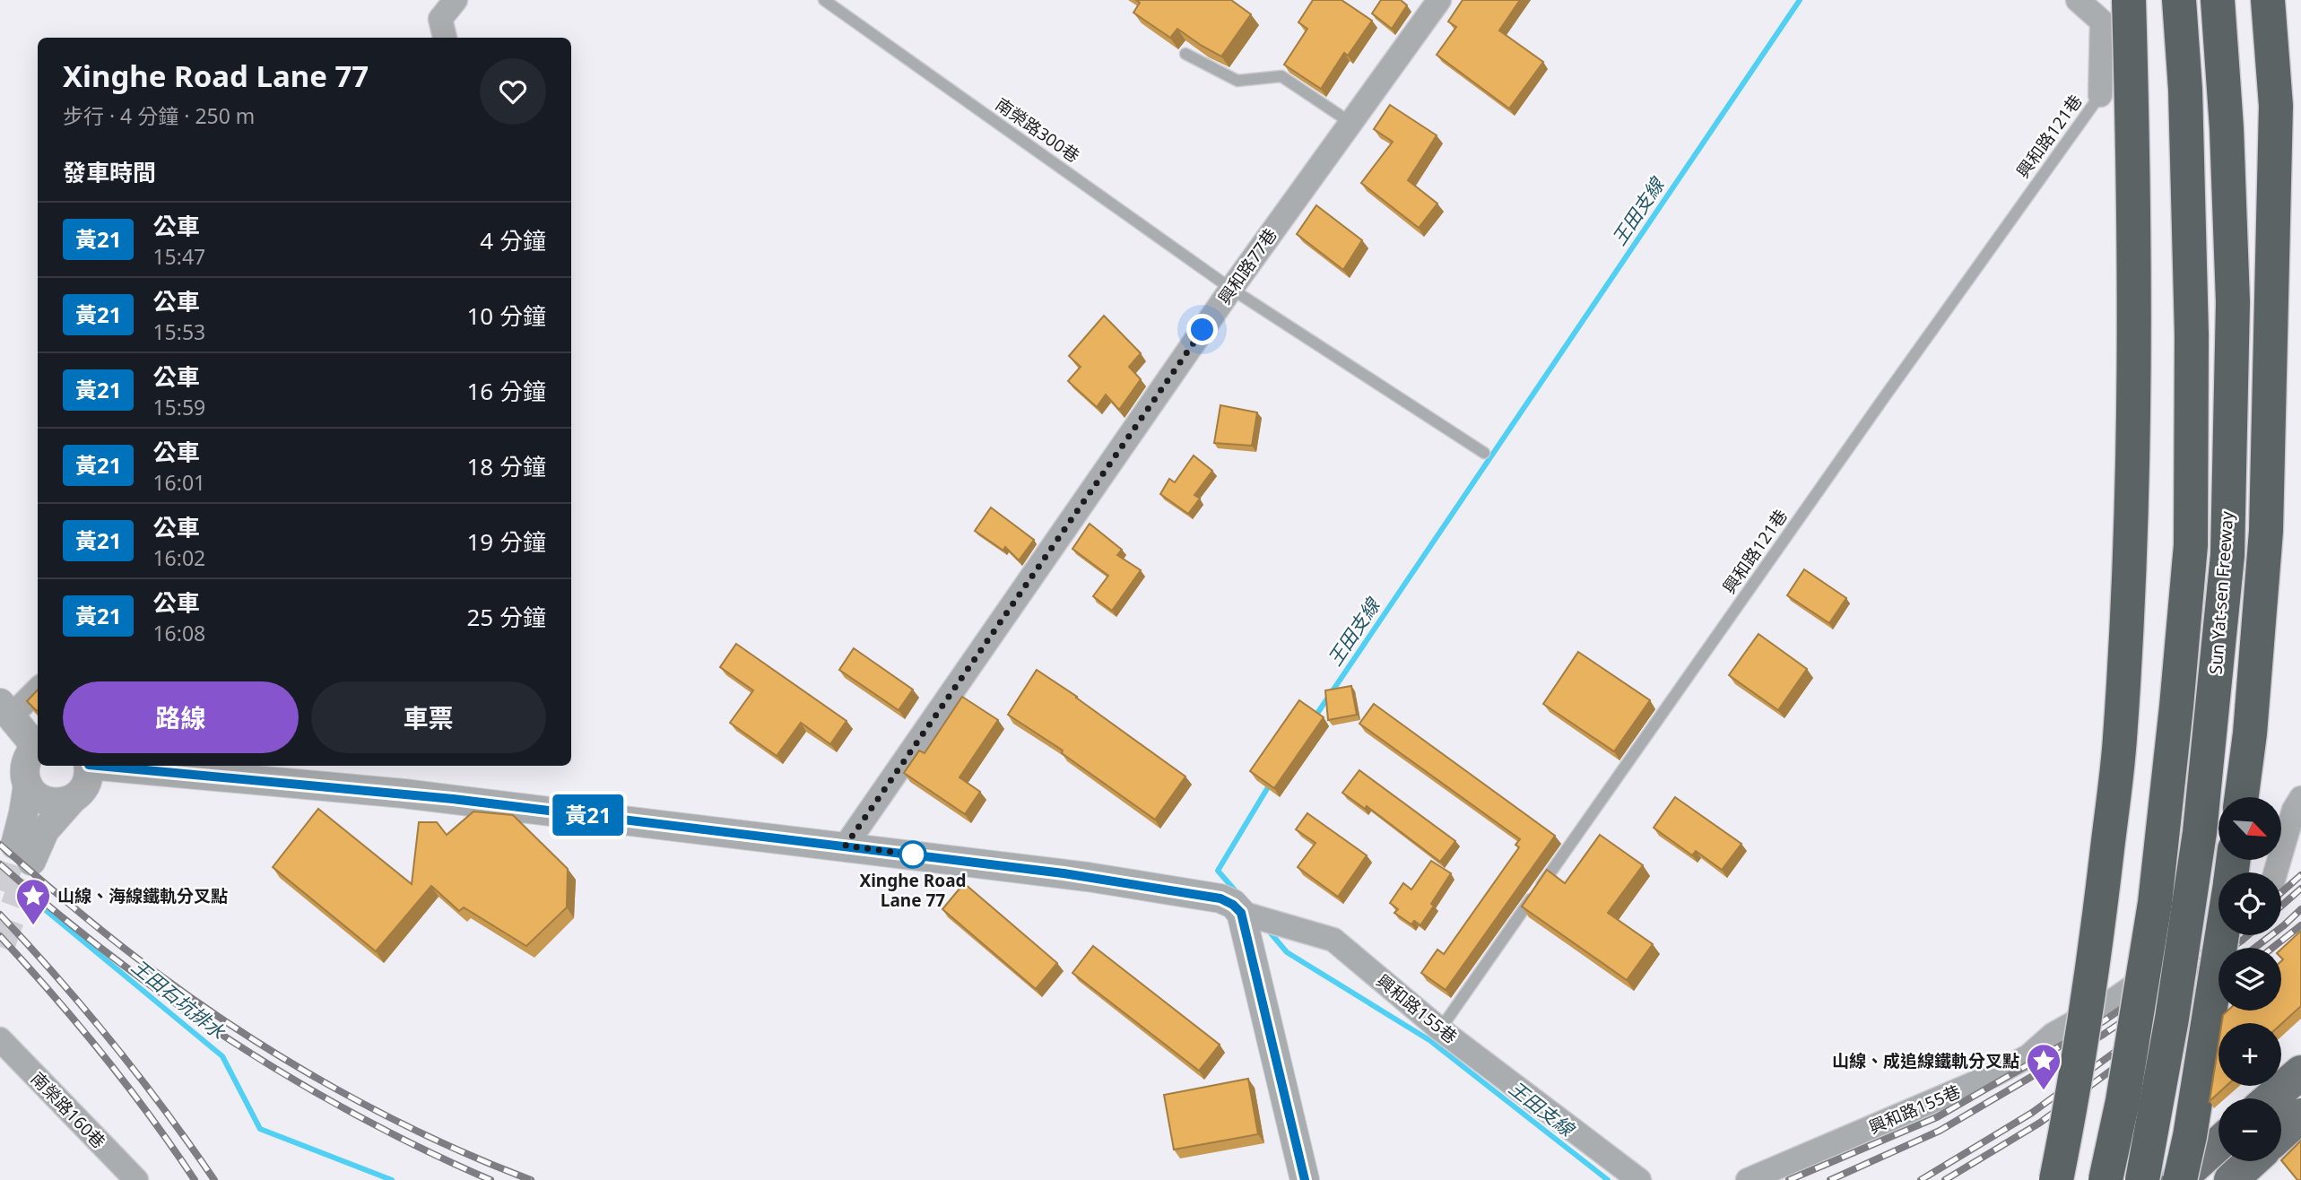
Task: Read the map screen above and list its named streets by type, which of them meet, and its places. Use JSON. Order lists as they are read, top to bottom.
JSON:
{
  "streets": {
    "highway": ["Sun Yat-sen Freeway"],
    "street": ["興和路77巷", "興和路155巷", "南榮路160巷"],
    "lane": ["南榮路300巷", "興和路121巷"]
  },
  "crossings": [
    ["南榮路300巷", "興和路77巷"],
    ["興和路121巷", "興和路155巷"]
  ],
  "water": ["王田支線", "王田石坑排水"],
  "places": {
    "other": ["Xinghe Road Lane 77"],
    "place": ["山線、海線鐵軌分叉點", "山線、成追線鐵軌分叉點"]
  },
  "lines": ["bus line 黃21"],
  "north": "bottom right",
  "page": {
    "on_map": "黃21",
    "heading": [
      ["Xinghe Road Lane 77", "步行 · 4 分鐘 · 250 m"],
      "發車時間"
    ],
    "list": [
      {
        "mark": "黃21",
        "name": "公車",
        "note": "15:47",
        "value": "4 分鐘"
      },
      {
        "mark": "黃21",
        "name": "公車",
        "note": "15:53",
        "value": "10 分鐘"
      },
      {
        "mark": "黃21",
        "name": "公車",
        "note": "15:59",
        "value": "16 分鐘"
      },
      {
        "mark": "黃21",
        "name": "公車",
        "note": "16:01",
        "value": "18 分鐘"
      },
      {
        "mark": "黃21",
        "name": "公車",
        "note": "16:02",
        "value": "19 分鐘"
      },
      {
        "mark": "黃21",
        "name": "公車",
        "note": "16:08",
        "value": "25 分鐘"
      }
    ],
    "buttons": ["路線", "車票"],
    "map_buttons": ["+", "−"]
  }
}
